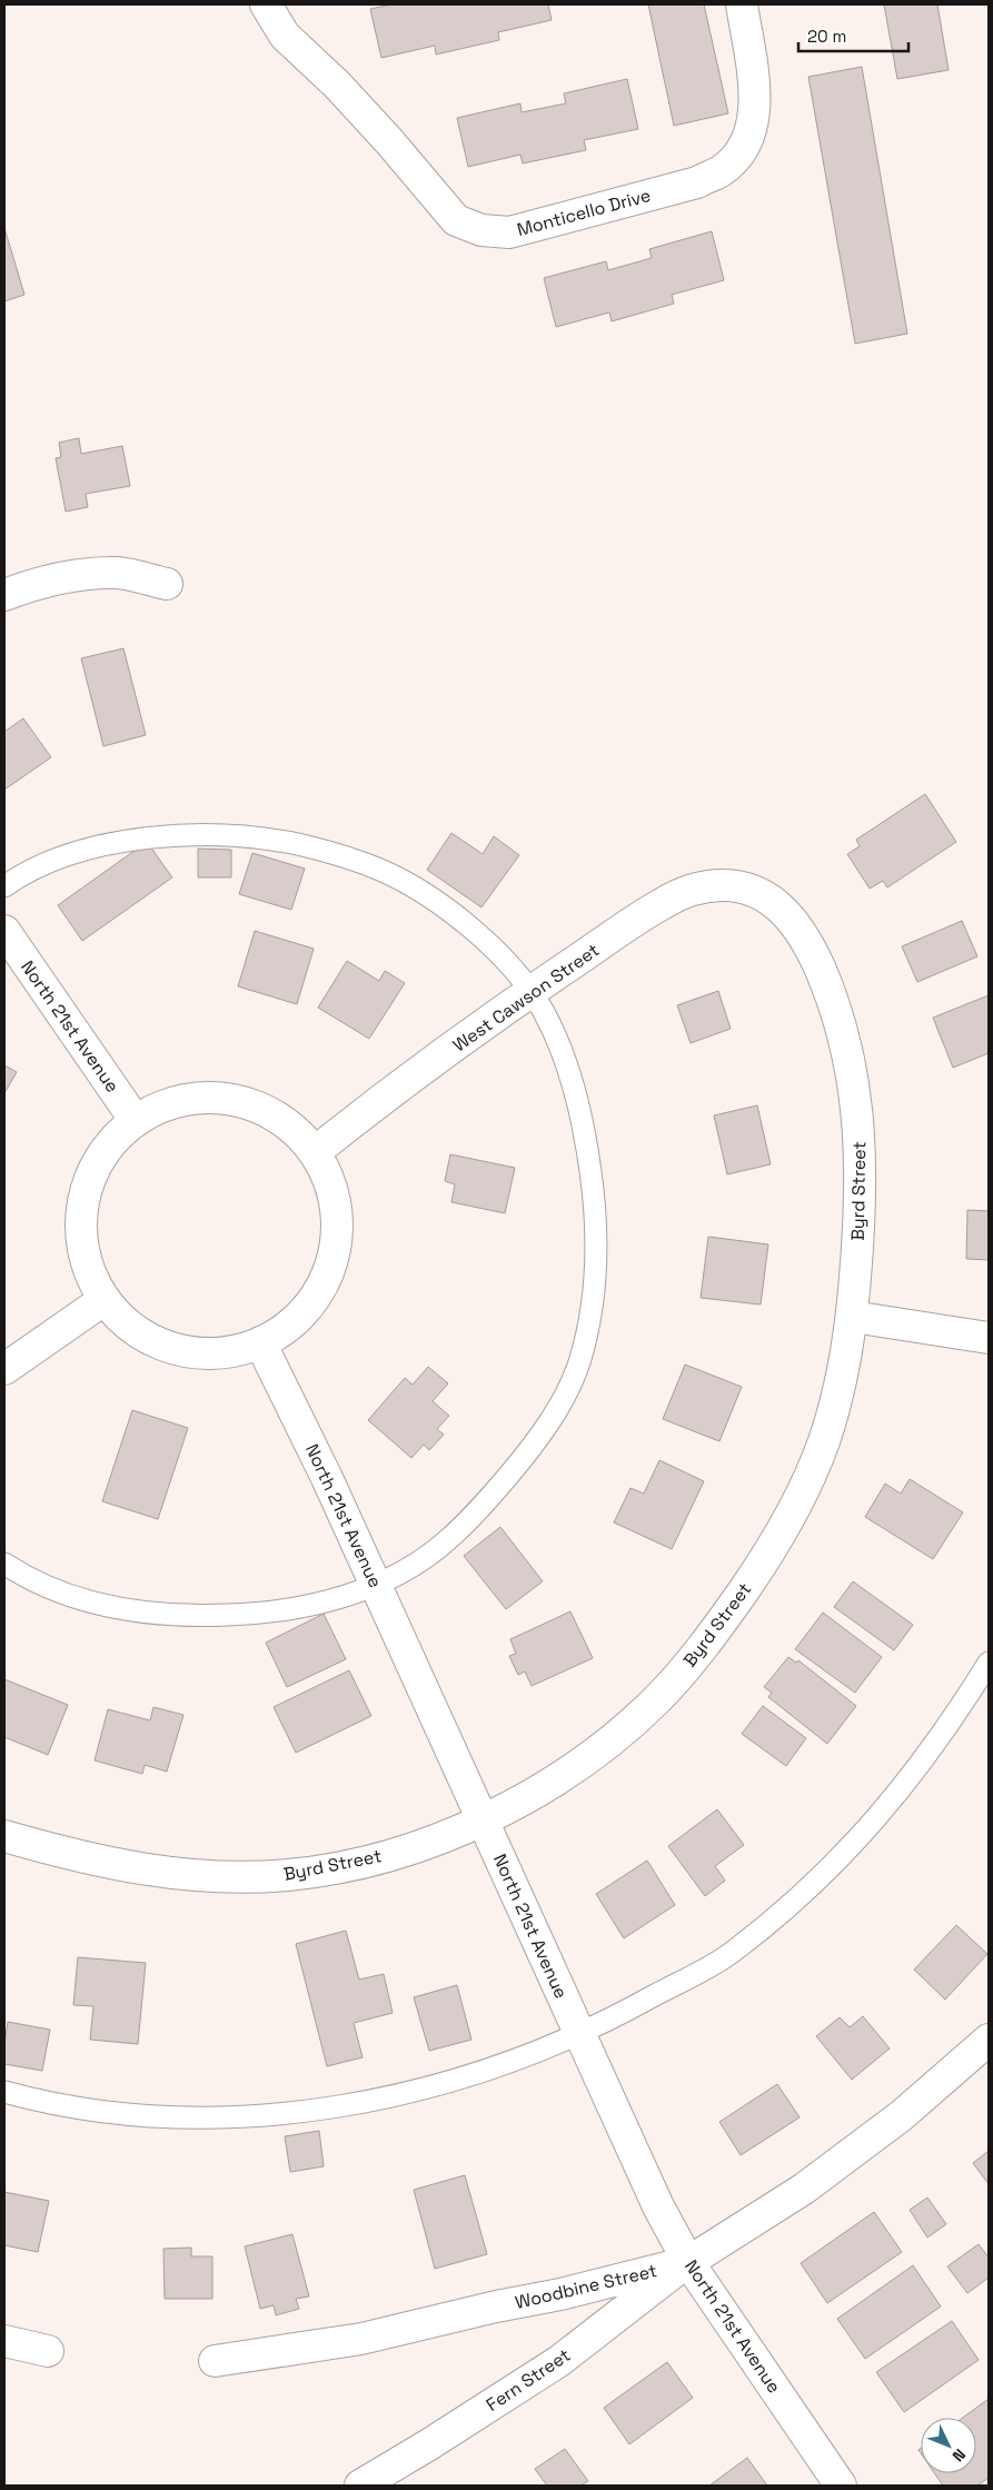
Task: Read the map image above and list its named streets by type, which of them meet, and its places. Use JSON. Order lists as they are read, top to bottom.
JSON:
{
  "streets": {
    "street": [
      "Monticello Drive",
      "West Cawson Street",
      "North 21st Avenue",
      "Byrd Street",
      "Woodbine Street",
      "Fern Street"
    ]
  },
  "crossings": [
    ["West Cawson Street", "Byrd Street"],
    ["North 21st Avenue", "Byrd Street"],
    ["North 21st Avenue", "Woodbine Street"],
    ["North 21st Avenue", "Fern Street"],
    ["Woodbine Street", "Fern Street"]
  ],
  "scale_bar": "20 m",
  "north": "bottom right"
}
